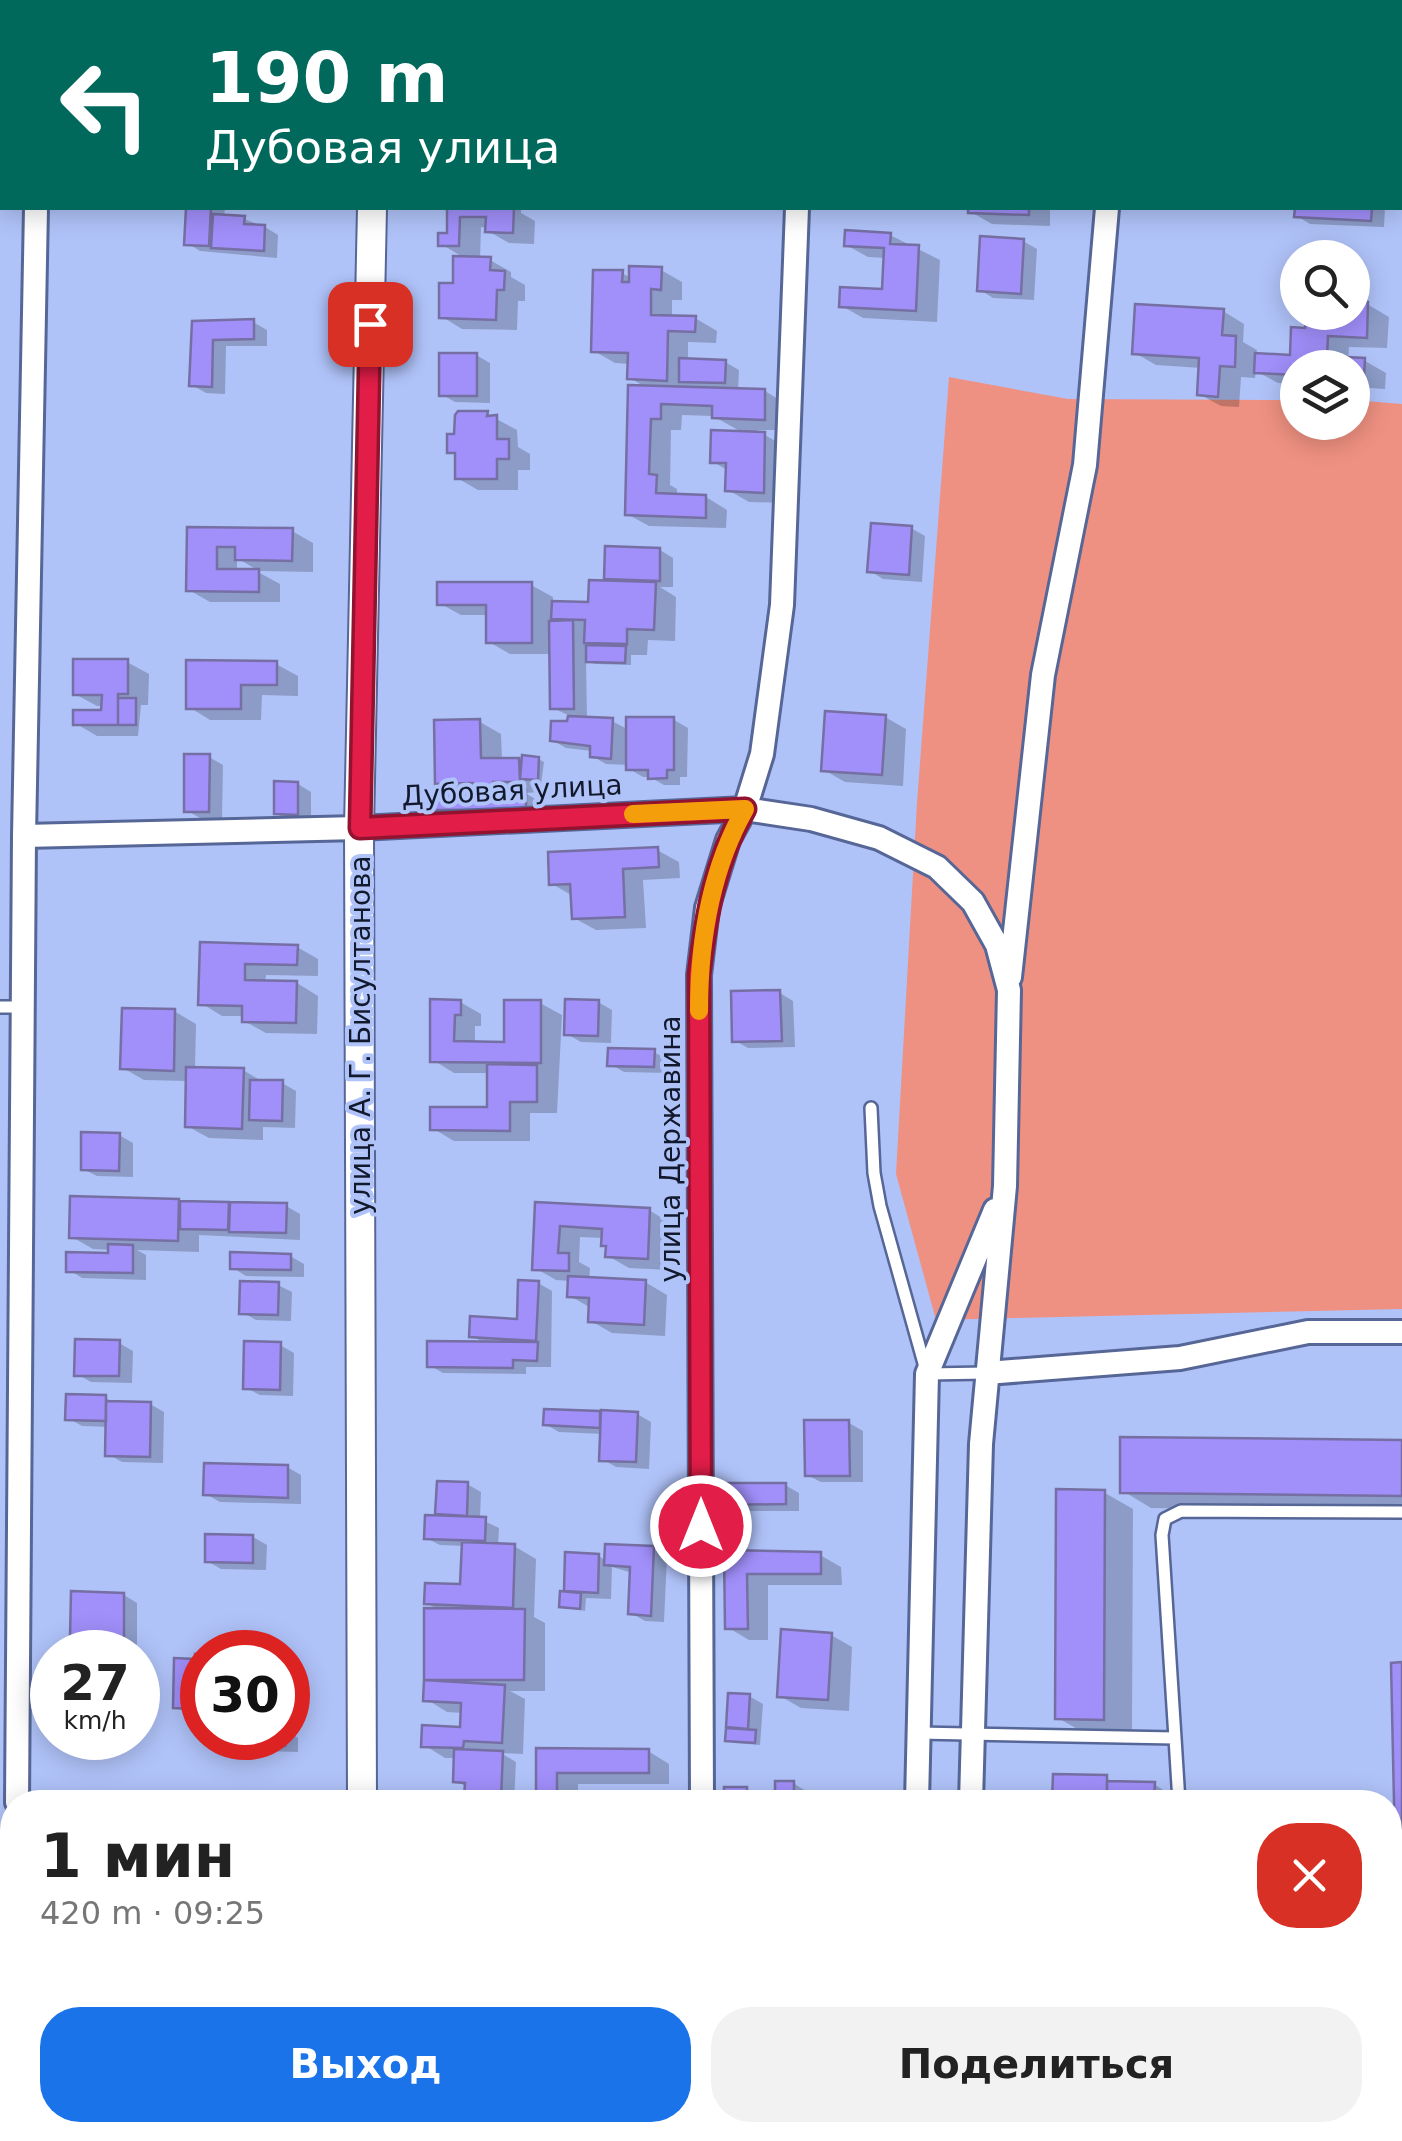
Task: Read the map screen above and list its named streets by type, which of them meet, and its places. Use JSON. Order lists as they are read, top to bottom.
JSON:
{
  "streets": {
    "street": ["Дубовая улица", "улица А. Г. Бисултанова", "улица Державина"]
  },
  "crossings": [
    ["Дубовая улица", "улица А. Г. Бисултанова"],
    ["Дубовая улица", "улица Державина"]
  ],
  "page": {
    "turn": ["190 m", "Дубовая улица"],
    "speed": "27 km/h",
    "limit": "30",
    "heading": ["1 мин", "420 m · 09:25"],
    "buttons": ["Выход", "Поделиться"]
  }
}
